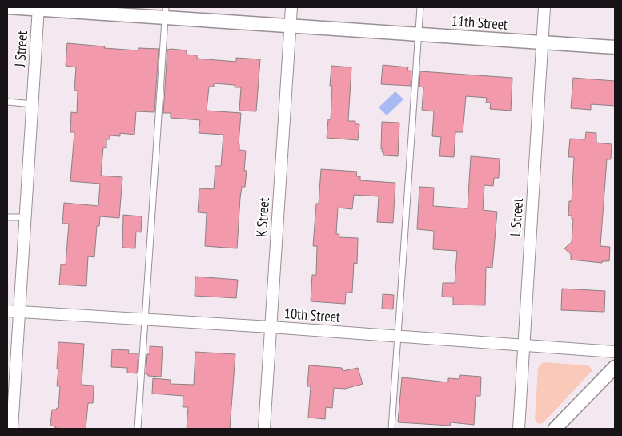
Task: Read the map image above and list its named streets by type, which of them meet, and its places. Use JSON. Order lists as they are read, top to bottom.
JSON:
{
  "streets": {
    "street": [
      "11th Street",
      "J Street",
      "K Street",
      "L Street",
      "10th Street"
    ]
  },
  "crossings": [
    ["11th Street", "J Street"],
    ["11th Street", "K Street"],
    ["11th Street", "L Street"],
    ["J Street", "10th Street"],
    ["K Street", "10th Street"],
    ["L Street", "10th Street"]
  ]
}
